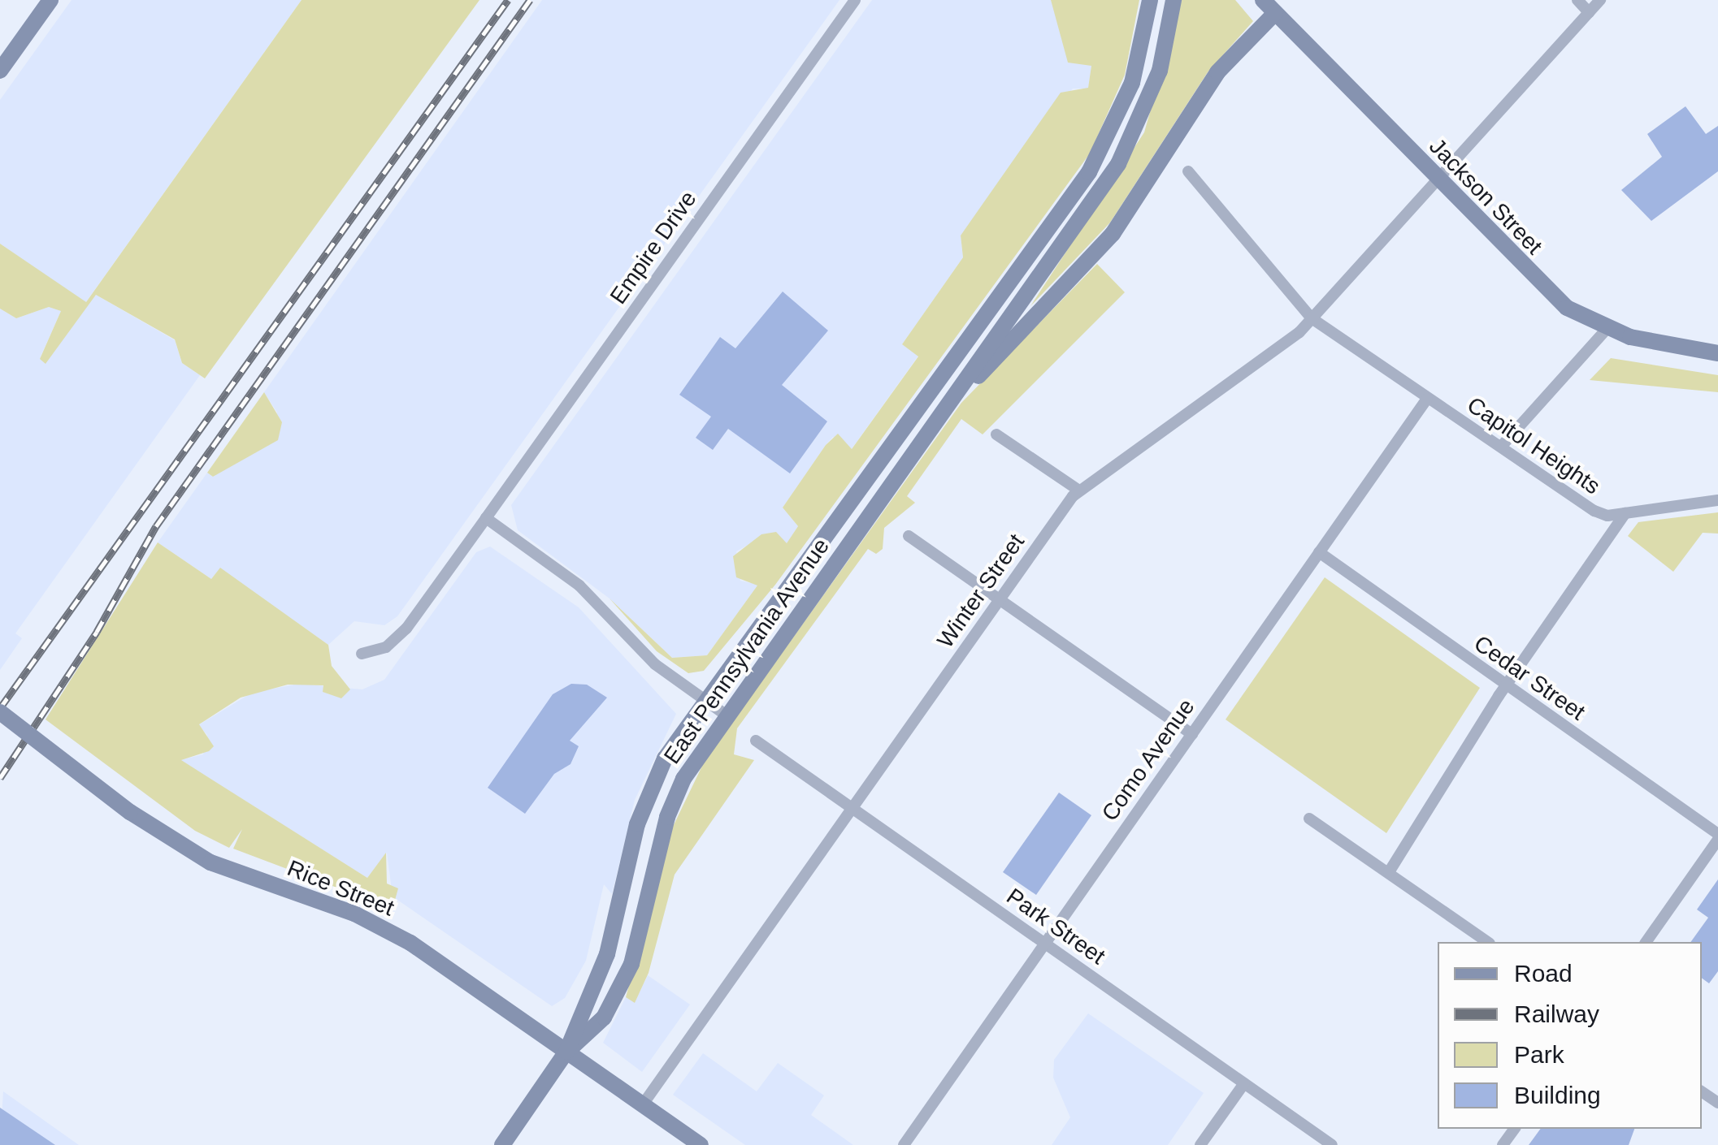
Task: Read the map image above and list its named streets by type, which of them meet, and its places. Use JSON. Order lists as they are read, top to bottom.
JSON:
{
  "streets": {
    "main road": ["Jackson Street", "East Pennsylvania Avenue", "Rice Street"],
    "street": [
      "Empire Drive",
      "Capitol Heights",
      "Winter Street",
      "Cedar Street",
      "Como Avenue",
      "Park Street"
    ]
  },
  "crossings": [
    ["Jackson Street", "Winter Street"],
    ["Capitol Heights", "Winter Street"],
    ["Capitol Heights", "Como Avenue"],
    ["Winter Street", "Rice Street"],
    ["Winter Street", "Park Street"],
    ["East Pennsylvania Avenue", "Rice Street"],
    ["Cedar Street", "Como Avenue"],
    ["Como Avenue", "Park Street"]
  ],
  "legend": [
    "Road",
    "Railway",
    "Park",
    "Building"
  ]
}
